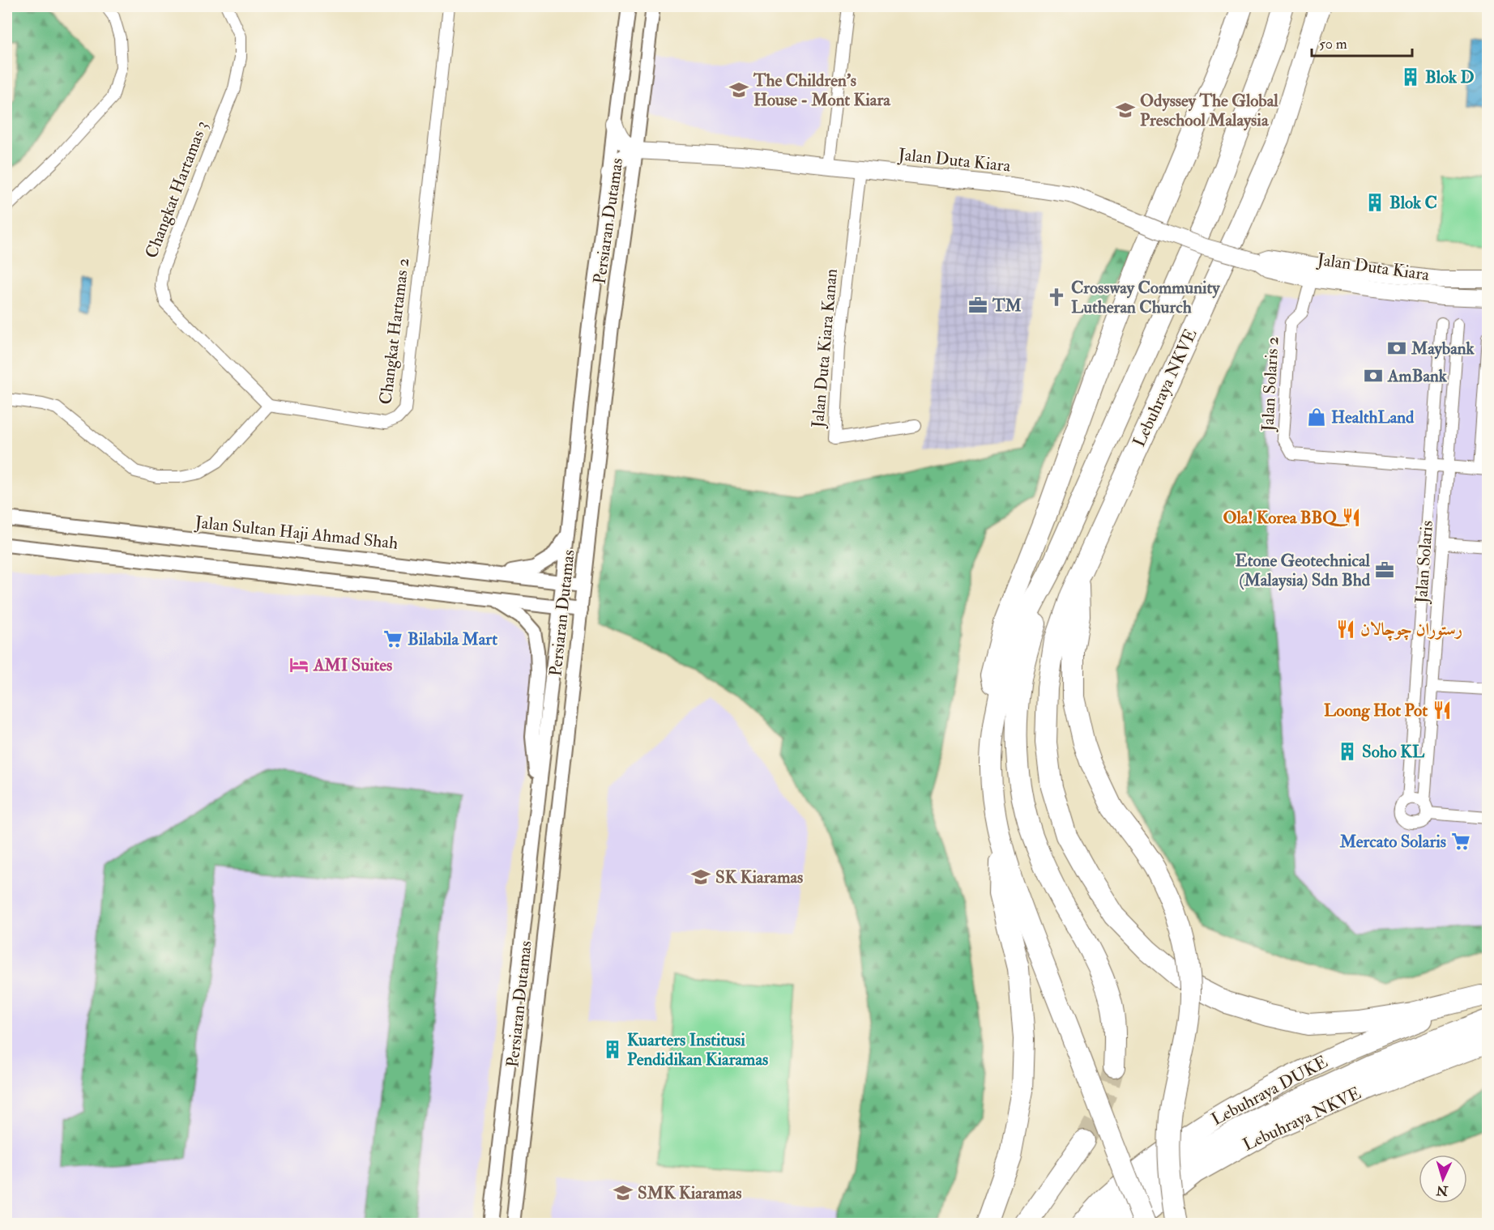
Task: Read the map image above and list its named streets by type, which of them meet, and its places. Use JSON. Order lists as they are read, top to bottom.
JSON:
{
  "streets": {
    "highway": ["Lebuhraya NKVE", "Lebuhraya DUKE"],
    "main road": ["Jalan Duta Kiara"],
    "street": [
      "Changkat Hartamas 3",
      "Persiaran Dutamas",
      "Changkat Hartamas 2",
      "Jalan Duta Kiara Kanan",
      "Jalan Solaris 2",
      "Jalan Sultan Haji Ahmad Shah",
      "Jalan Solaris"
    ]
  },
  "crossings": [
    ["Jalan Duta Kiara", "Persiaran Dutamas"],
    ["Jalan Duta Kiara", "Jalan Duta Kiara Kanan"],
    ["Jalan Duta Kiara", "Jalan Solaris 2"],
    ["Changkat Hartamas 3", "Changkat Hartamas 2"],
    ["Persiaran Dutamas", "Jalan Sultan Haji Ahmad Shah"],
    ["Jalan Solaris 2", "Jalan Solaris"],
    ["Lebuhraya NKVE", "Lebuhraya DUKE"]
  ],
  "places": {
    "building": [
      "Blok D",
      "Blok C",
      "Soho KL",
      "Kuarters Institusi Pendidikan Kiaramas"
    ],
    "school or university": [
      "The Children's House - Mont Kiara",
      "Odyssey The Global Preschool Malaysia",
      "SK Kiaramas",
      "SMK Kiaramas"
    ],
    "church": ["Crossway Community Lutheran Church"],
    "office": ["TM", "Etone Geotechnical (Malaysia) Sdn Bhd"],
    "bank": ["Maybank", "AmBank"],
    "shop": ["HealthLand"],
    "restaurant": ["Ola! Korea BBQ", "رستوران چوچالان", "Loong Hot Pot"],
    "supermarket": ["Bilabila Mart", "Mercato Solaris"],
    "hotel": ["AMI Suites"]
  },
  "scale_bar": "50 m",
  "north": "bottom"
}
